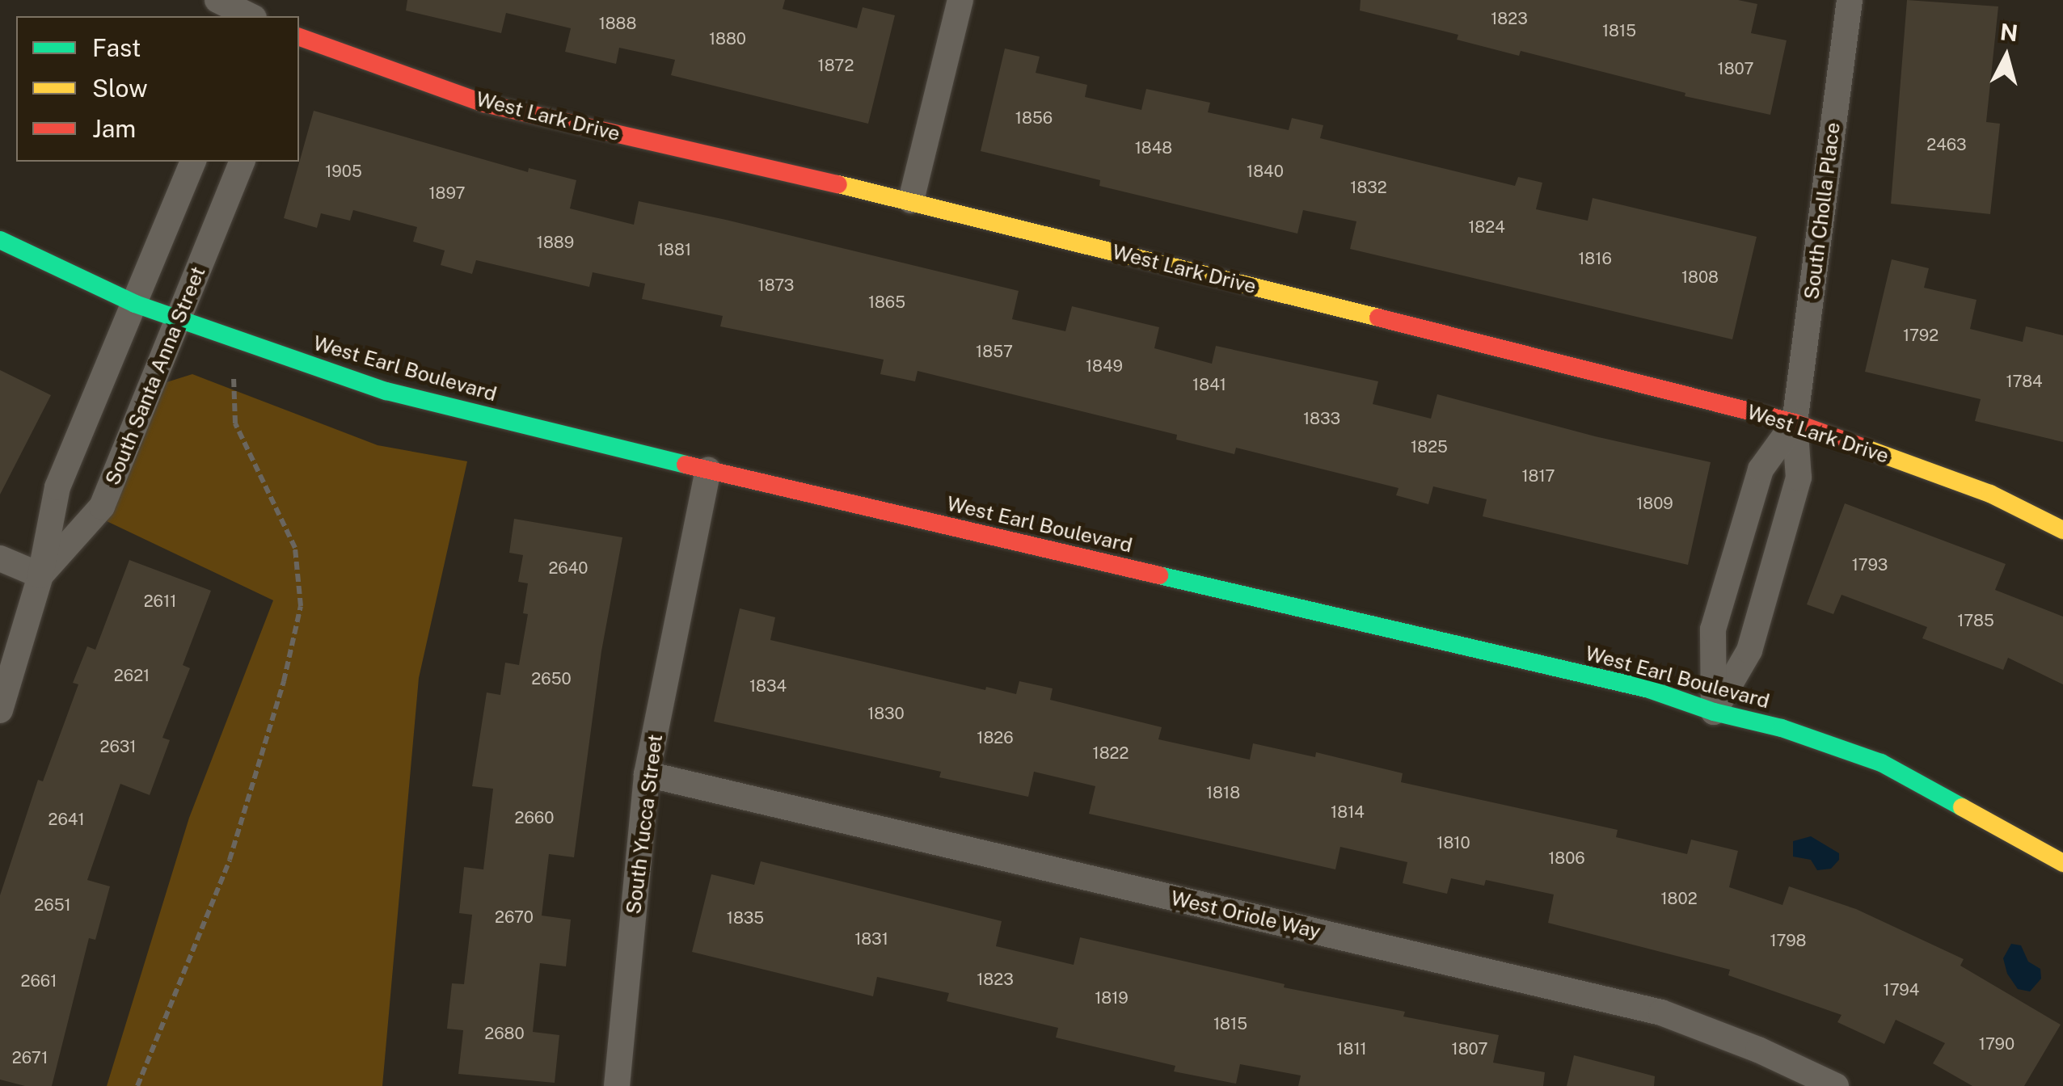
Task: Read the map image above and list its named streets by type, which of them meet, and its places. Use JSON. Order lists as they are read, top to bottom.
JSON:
{
  "streets": {
    "street": [
      "West Lark Drive",
      "South Cholla Place",
      "West Earl Boulevard",
      "South Santa Anna Street",
      "South Yucca Street",
      "West Oriole Way"
    ]
  },
  "crossings": [
    ["West Lark Drive", "South Cholla Place"],
    ["South Cholla Place", "West Earl Boulevard"],
    ["West Earl Boulevard", "South Santa Anna Street"],
    ["West Earl Boulevard", "South Yucca Street"],
    ["South Yucca Street", "West Oriole Way"]
  ],
  "house_numbers": [
    "1823",
    "1888",
    "1815",
    "1880",
    "1872",
    "1807",
    "1856",
    "2463",
    "1848",
    "1905",
    "1840",
    "1832",
    "1897",
    "1824",
    "1889",
    "1881",
    "1816",
    "1808",
    "1873",
    "1865",
    "1792",
    "1857",
    "1849",
    "1784",
    "1841",
    "1833",
    "1825",
    "1817",
    "1809",
    "1793",
    "2640",
    "2611",
    "1785",
    "2621",
    "2650",
    "1834",
    "1830",
    "1826",
    "2631",
    "1822",
    "1818",
    "1814",
    "2660",
    "2641",
    "1810",
    "1806",
    "1802",
    "2651",
    "2670",
    "1835",
    "1831",
    "1798",
    "1823",
    "2661",
    "1794",
    "1819",
    "1815",
    "2680",
    "1790",
    "1811",
    "1807",
    "2671"
  ],
  "legend": ["Fast", "Slow", "Jam"],
  "north": "top"
}
